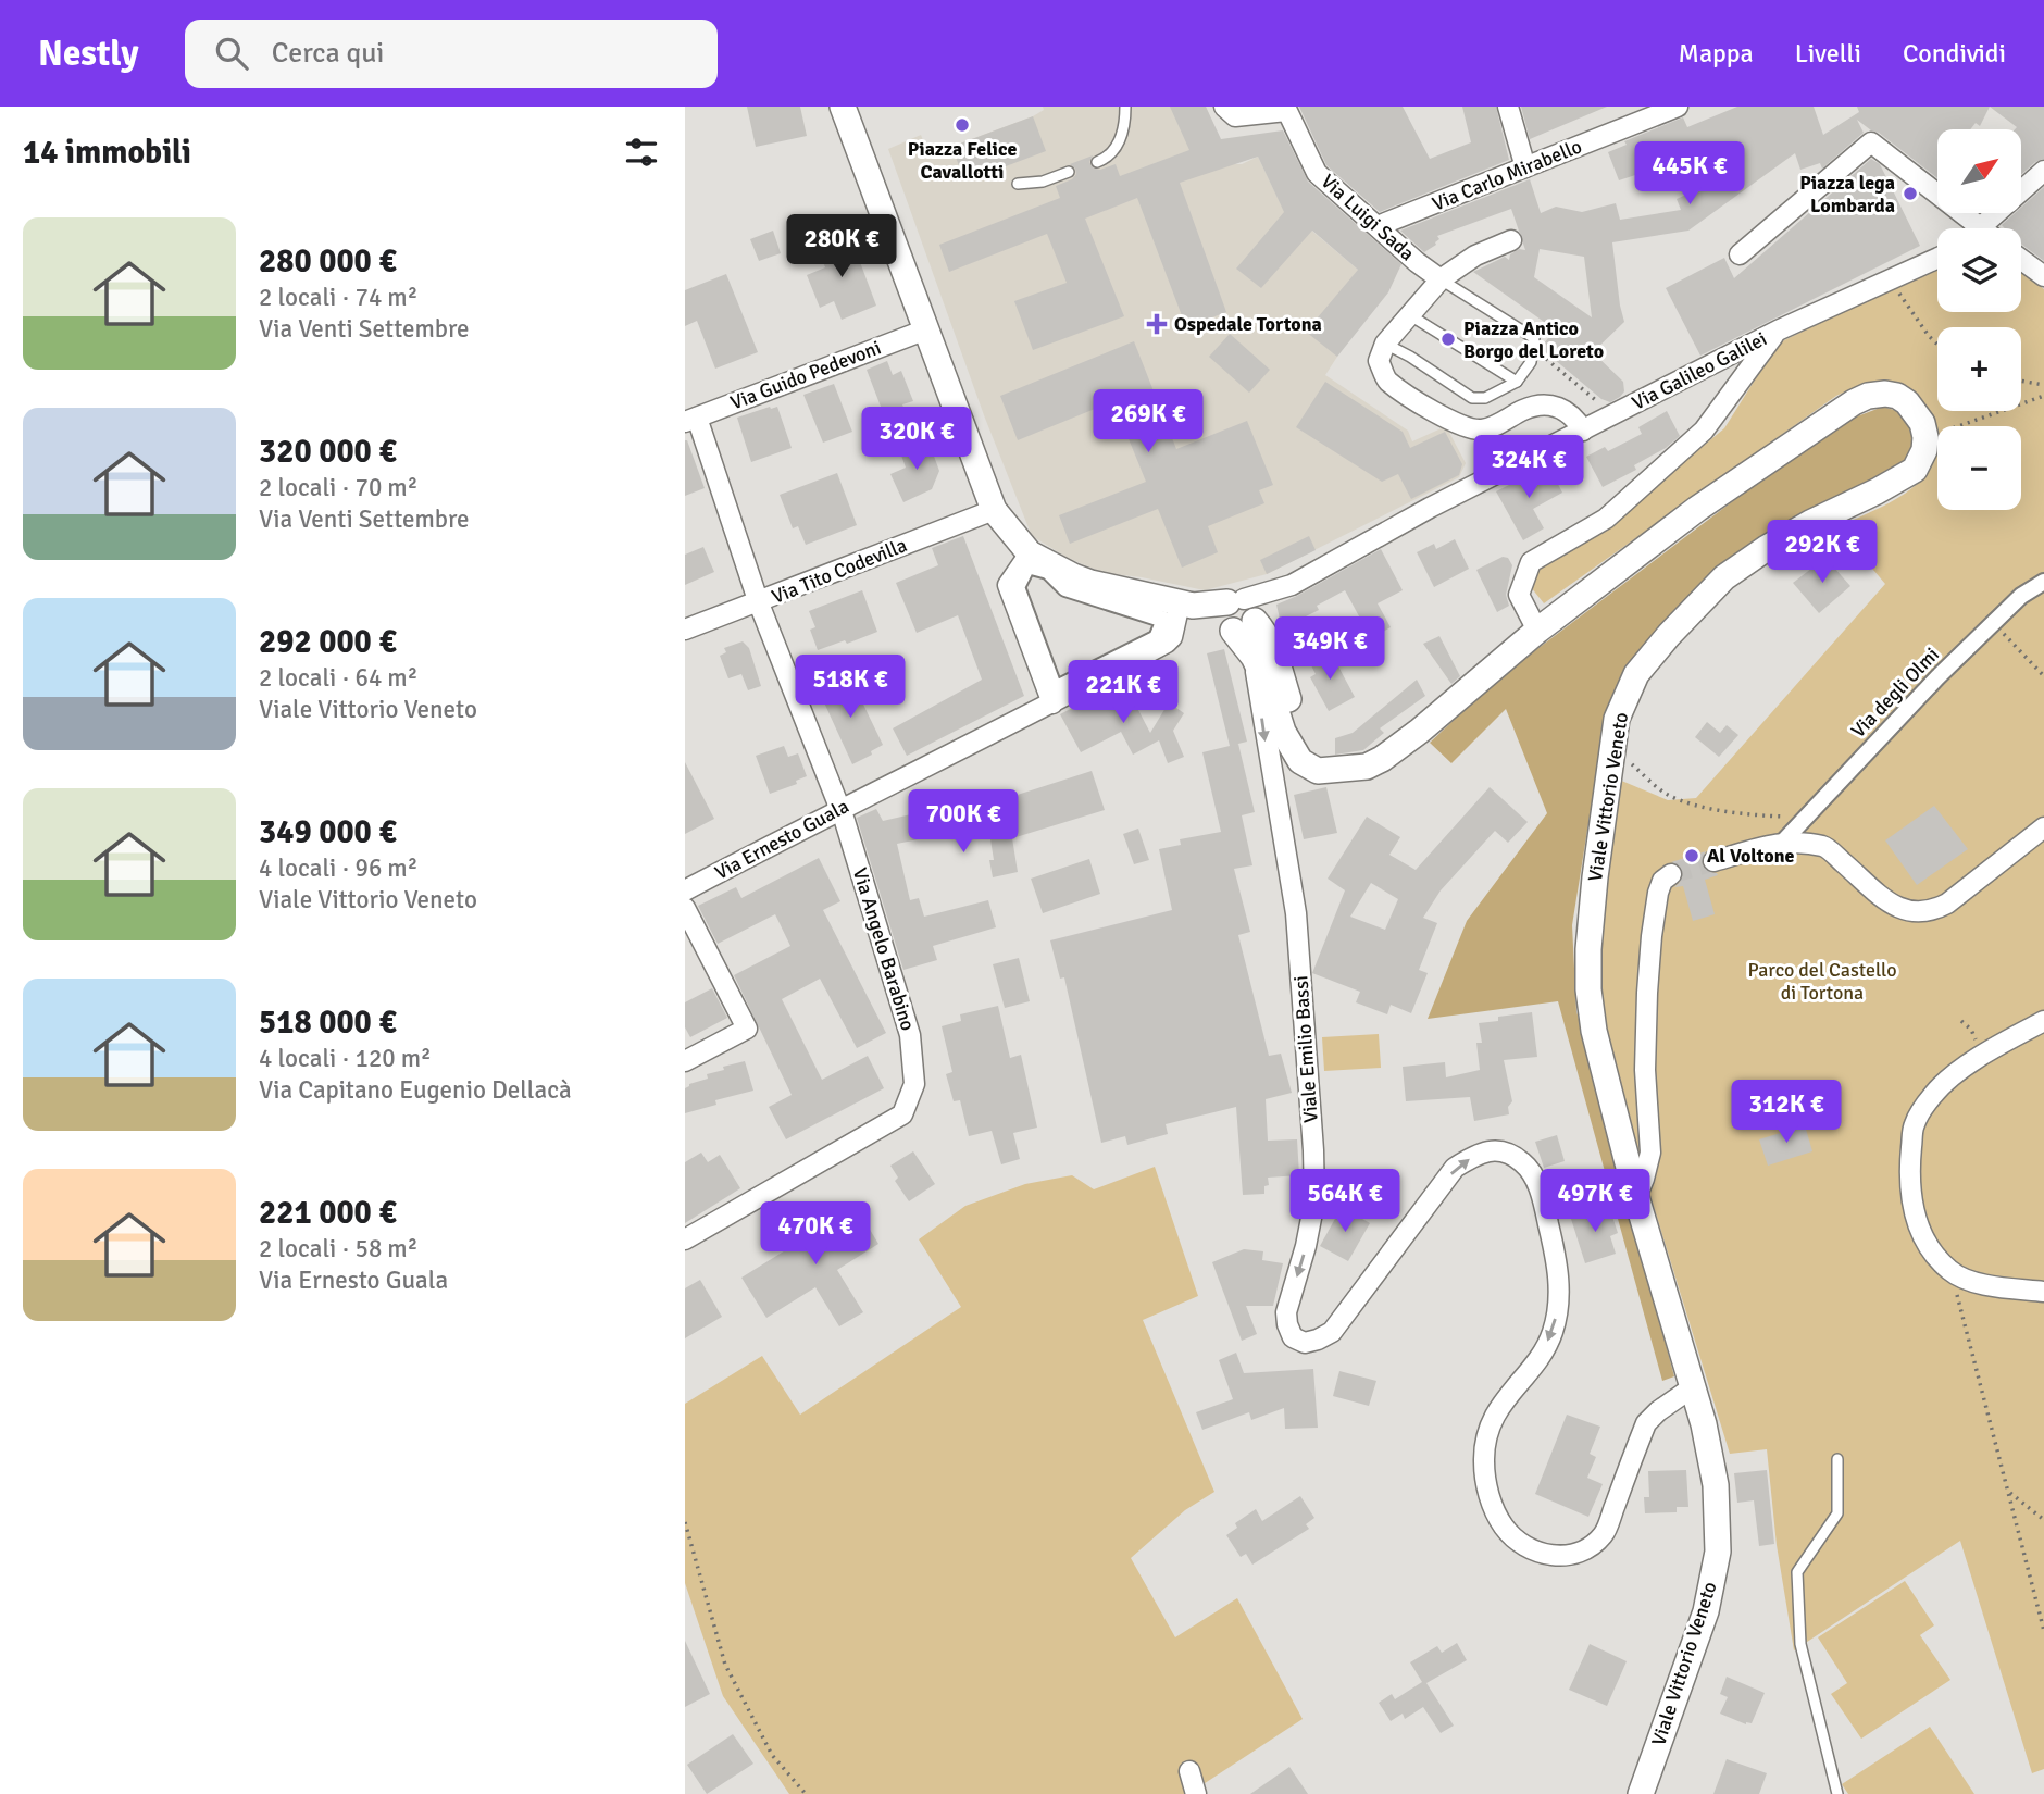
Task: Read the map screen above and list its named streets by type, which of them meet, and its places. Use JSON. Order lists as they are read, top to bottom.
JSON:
{
  "streets": {
    "street": [
      "Via Carlo Mirabello",
      "Via Luigi Sada",
      "Via Galileo Galilei",
      "Via Guido Pedevoni",
      "Via Tito Codevilla",
      "Via degli Olmi",
      "Viale Vittorio Veneto",
      "Via Ernesto Guala",
      "Via Angelo Barabino",
      "Viale Emilio Bassi"
    ]
  },
  "crossings": [
    ["Via Carlo Mirabello", "Via Luigi Sada"],
    ["Via Galileo Galilei", "Viale Vittorio Veneto"],
    ["Via Guido Pedevoni", "Via Angelo Barabino"],
    ["Via Tito Codevilla", "Via Angelo Barabino"],
    ["Viale Vittorio Veneto", "Viale Emilio Bassi"],
    ["Via Ernesto Guala", "Via Angelo Barabino"]
  ],
  "parks": ["Parco del Castello di Tortona"],
  "places": {
    "other": [
      "Piazza Felice Cavallotti",
      "Piazza lega Lombarda",
      "Piazza Antico Borgo del Loreto",
      "Al Voltone"
    ],
    "health": ["Ospedale Tortona"]
  },
  "north": "top right",
  "page": {
    "header": "Nestly",
    "search": "Cerca qui",
    "nav": ["Mappa", "Livelli", "Condividi"],
    "heading": "14 immobili",
    "map_buttons": ["+", "−"],
    "price": [
      "445K €",
      "280K €",
      "269K €",
      "320K €",
      "324K €",
      "292K €",
      "349K €",
      "518K €",
      "221K €",
      "700K €",
      "312K €",
      "564K €",
      "497K €",
      "470K €"
    ],
    "list": [
      {
        "name": "280 000 €",
        "note": "2 locali · 74 m² · Via Venti Settembre"
      },
      {
        "name": "320 000 €",
        "note": "2 locali · 70 m² · Via Venti Settembre"
      },
      {
        "name": "292 000 €",
        "note": "2 locali · 64 m² · Viale Vittorio Veneto"
      },
      {
        "name": "349 000 €",
        "note": "4 locali · 96 m² · Viale Vittorio Veneto"
      },
      {
        "name": "518 000 €",
        "note": "4 locali · 120 m² · Via Capitano Eugenio Dellacà"
      },
      {
        "name": "221 000 €",
        "note": "2 locali · 58 m² · Via Ernesto Guala"
      }
    ]
  }
}
